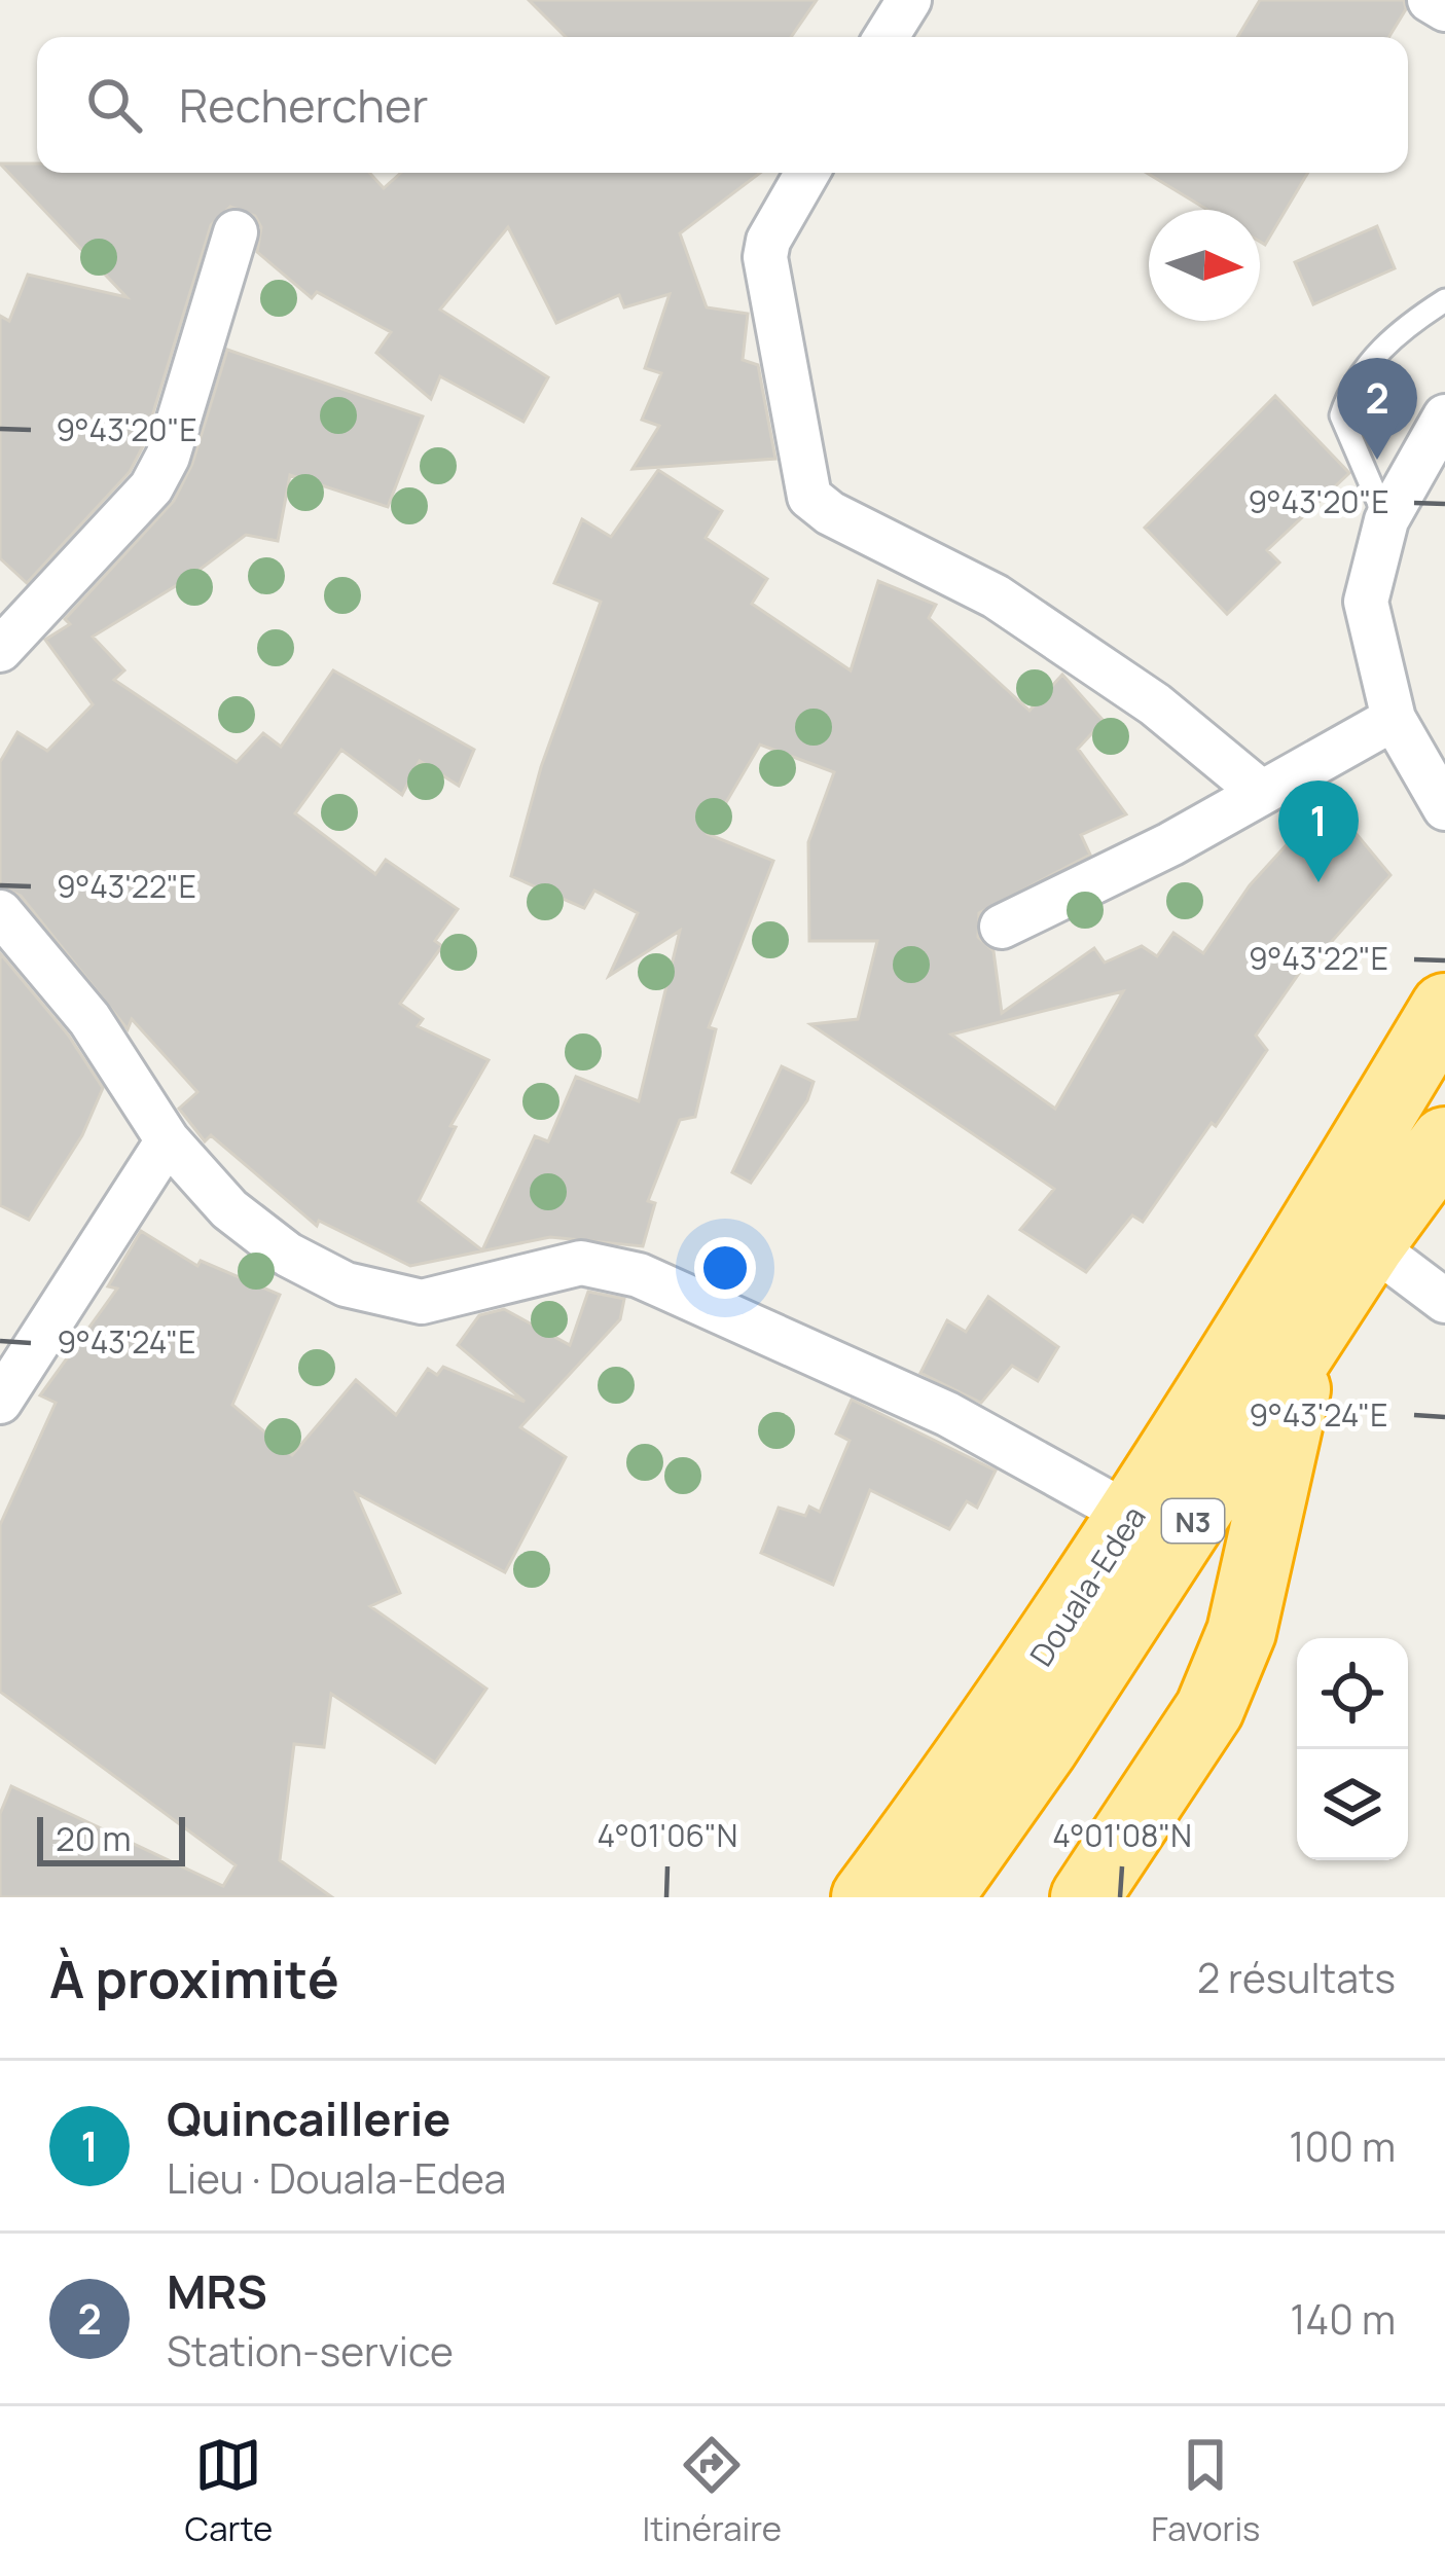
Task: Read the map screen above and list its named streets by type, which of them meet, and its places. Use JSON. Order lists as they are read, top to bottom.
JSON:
{
  "streets": {
    "highway": ["N3", "Douala-Edea"]
  },
  "scale_bar": "20 m",
  "north": "right",
  "page": {
    "search": "Rechercher",
    "pins": ["2", "1"],
    "scale": "20 m",
    "heading": ["À proximité", "2 résultats"],
    "list": [
      {
        "mark": "1",
        "name": "Quincaillerie",
        "note": "Lieu · Douala-Edea",
        "value": "100 m"
      },
      {
        "mark": "2",
        "name": "MRS",
        "note": "Station-service",
        "value": "140 m"
      }
    ],
    "nav": ["Carte", "Itinéraire", "Favoris"]
  },
  "coordinates": [
    "9°43'20\"E",
    "9°43'22\"E",
    "9°43'24\"E",
    "4°01'06\"N",
    "4°01'08\"N"
  ]
}
